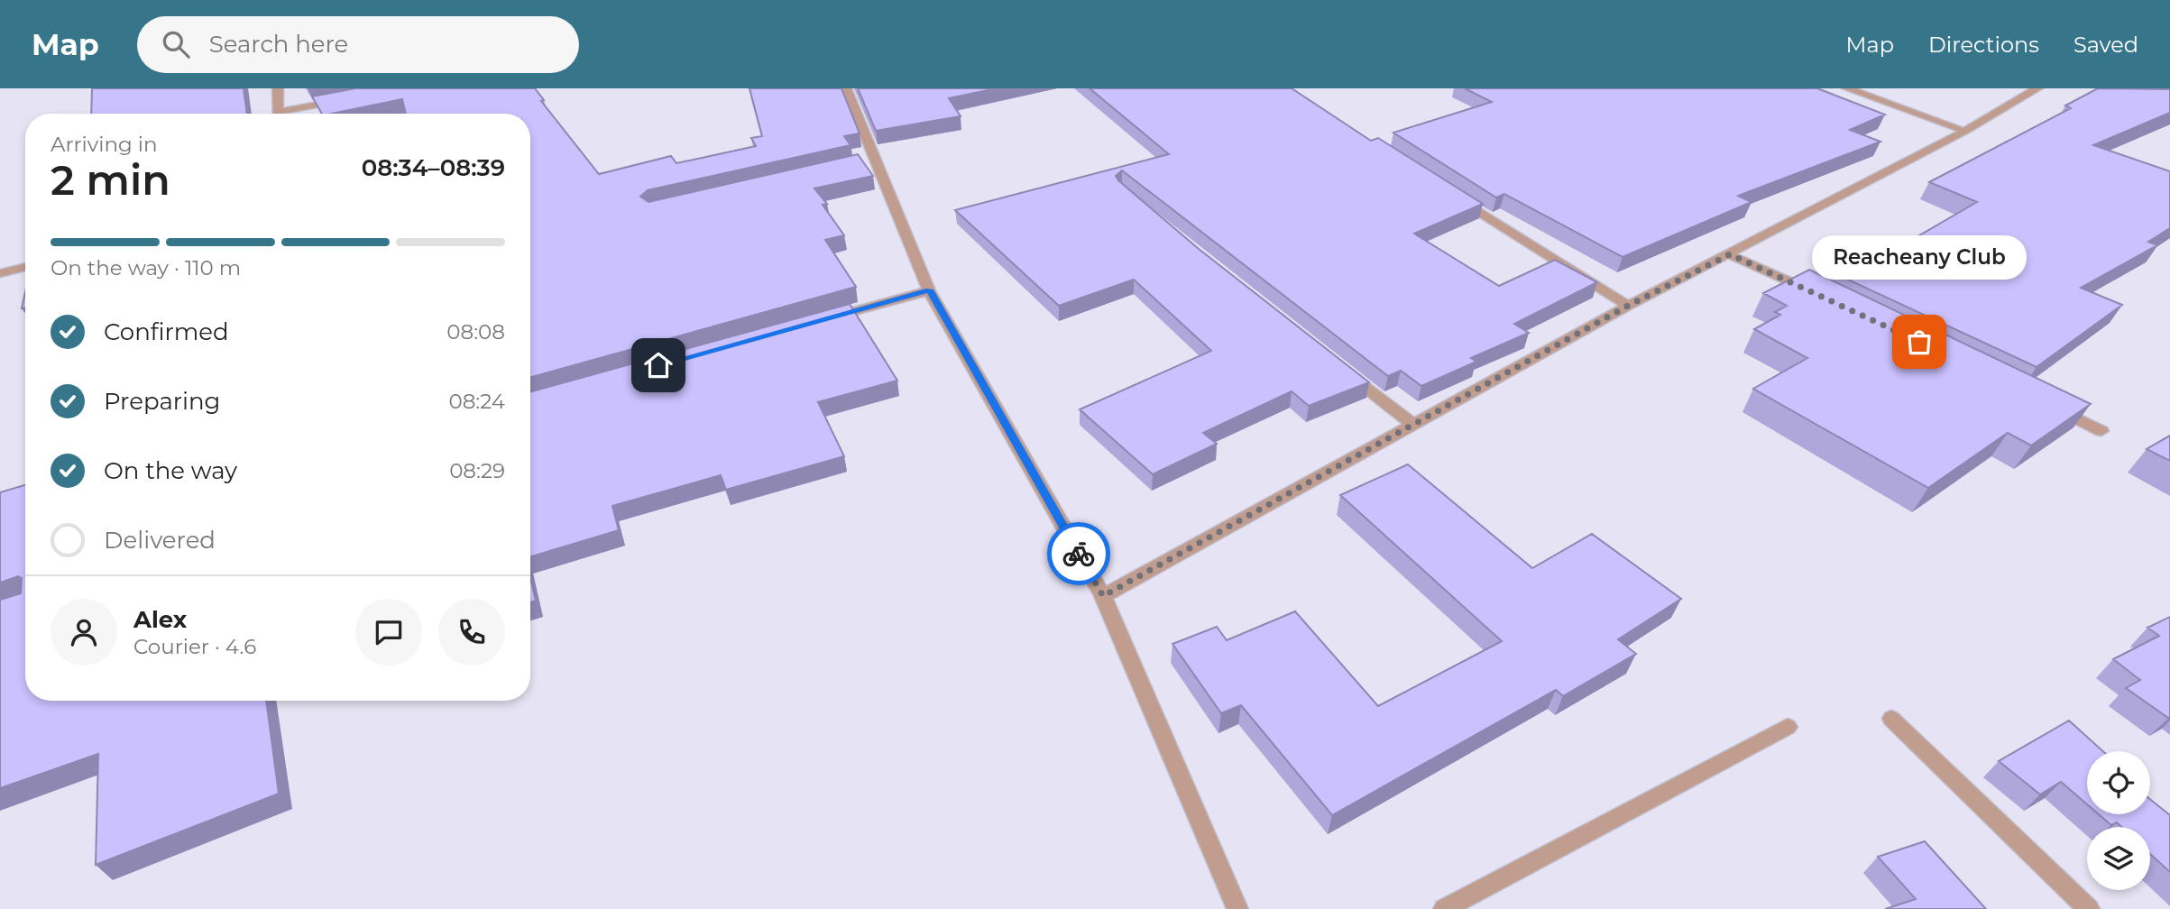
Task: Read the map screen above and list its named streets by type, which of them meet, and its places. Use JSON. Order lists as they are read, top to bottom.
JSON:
{
  "places": ["Reacheany Club"],
  "page": {
    "header": "Map",
    "search": "Search here",
    "nav": ["Map", "Directions", "Saved"],
    "heading": ["2 min", "Arriving in", "08:34–08:39"],
    "panel": ["Alex", "Courier · 4.6"],
    "bar": "On the way · 110 m",
    "bubble": "Reacheany Club",
    "list": [
      ["Confirmed", "08:08"],
      ["Preparing", "08:24"],
      ["On the way", "08:29"],
      "Delivered"
    ]
  }
}
